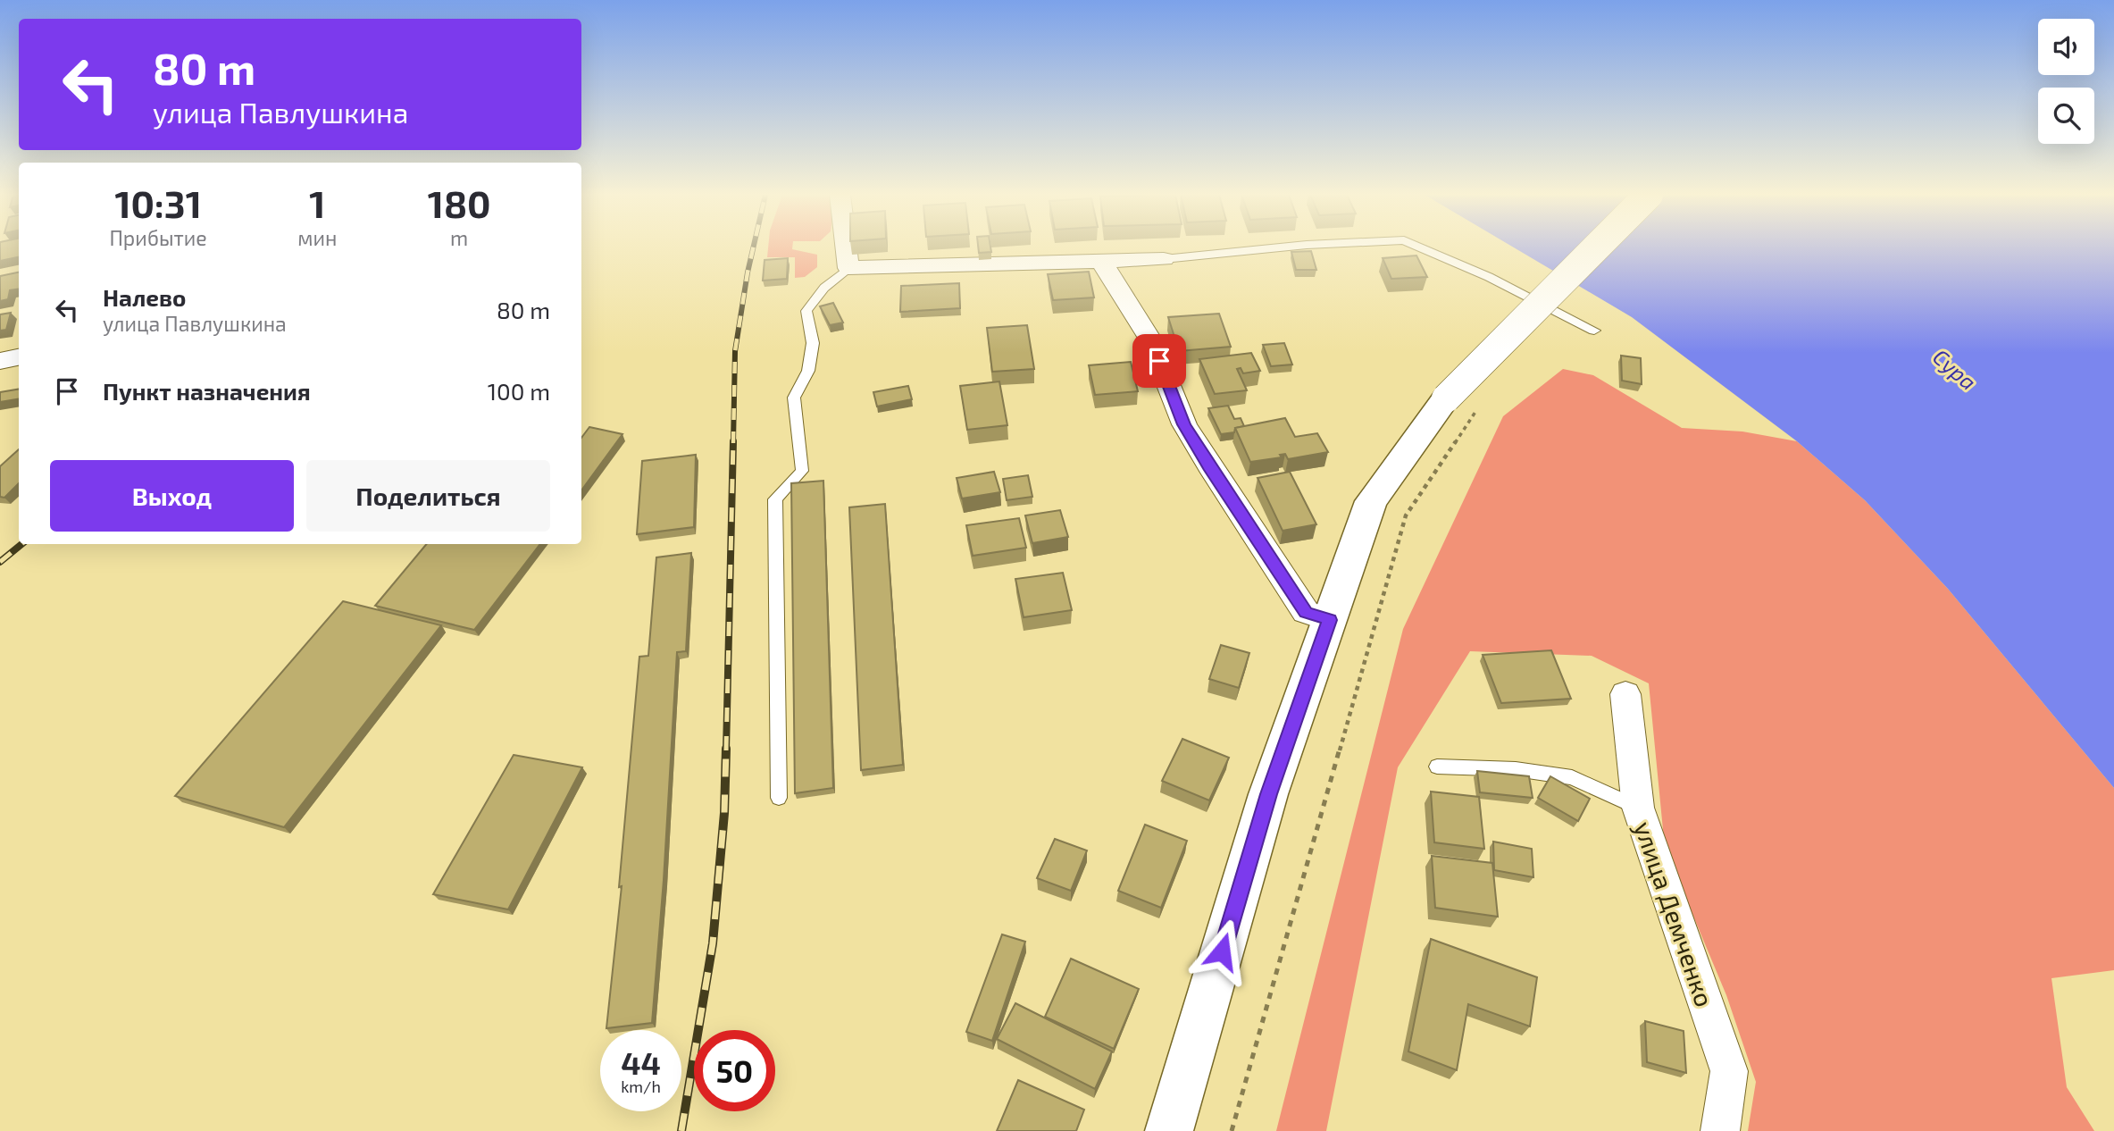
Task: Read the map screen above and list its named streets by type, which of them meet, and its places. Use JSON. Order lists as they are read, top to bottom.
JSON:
{
  "streets": {
    "street": ["улица Демченко"]
  },
  "water": ["Сура"],
  "page": {
    "turn": ["80 m", "улица Павлушкина"],
    "eta": [
      "10:31",
      "Прибытие",
      "1",
      "мин",
      "180",
      "m"
    ],
    "list": [
      {
        "name": "Налево",
        "note": "улица Павлушкина",
        "value": "80 m"
      },
      {
        "name": "Пункт назначения",
        "value": "100 m"
      }
    ],
    "buttons": ["Выход", "Поделиться"],
    "speed": "44 km/h",
    "limit": "50"
  }
}
